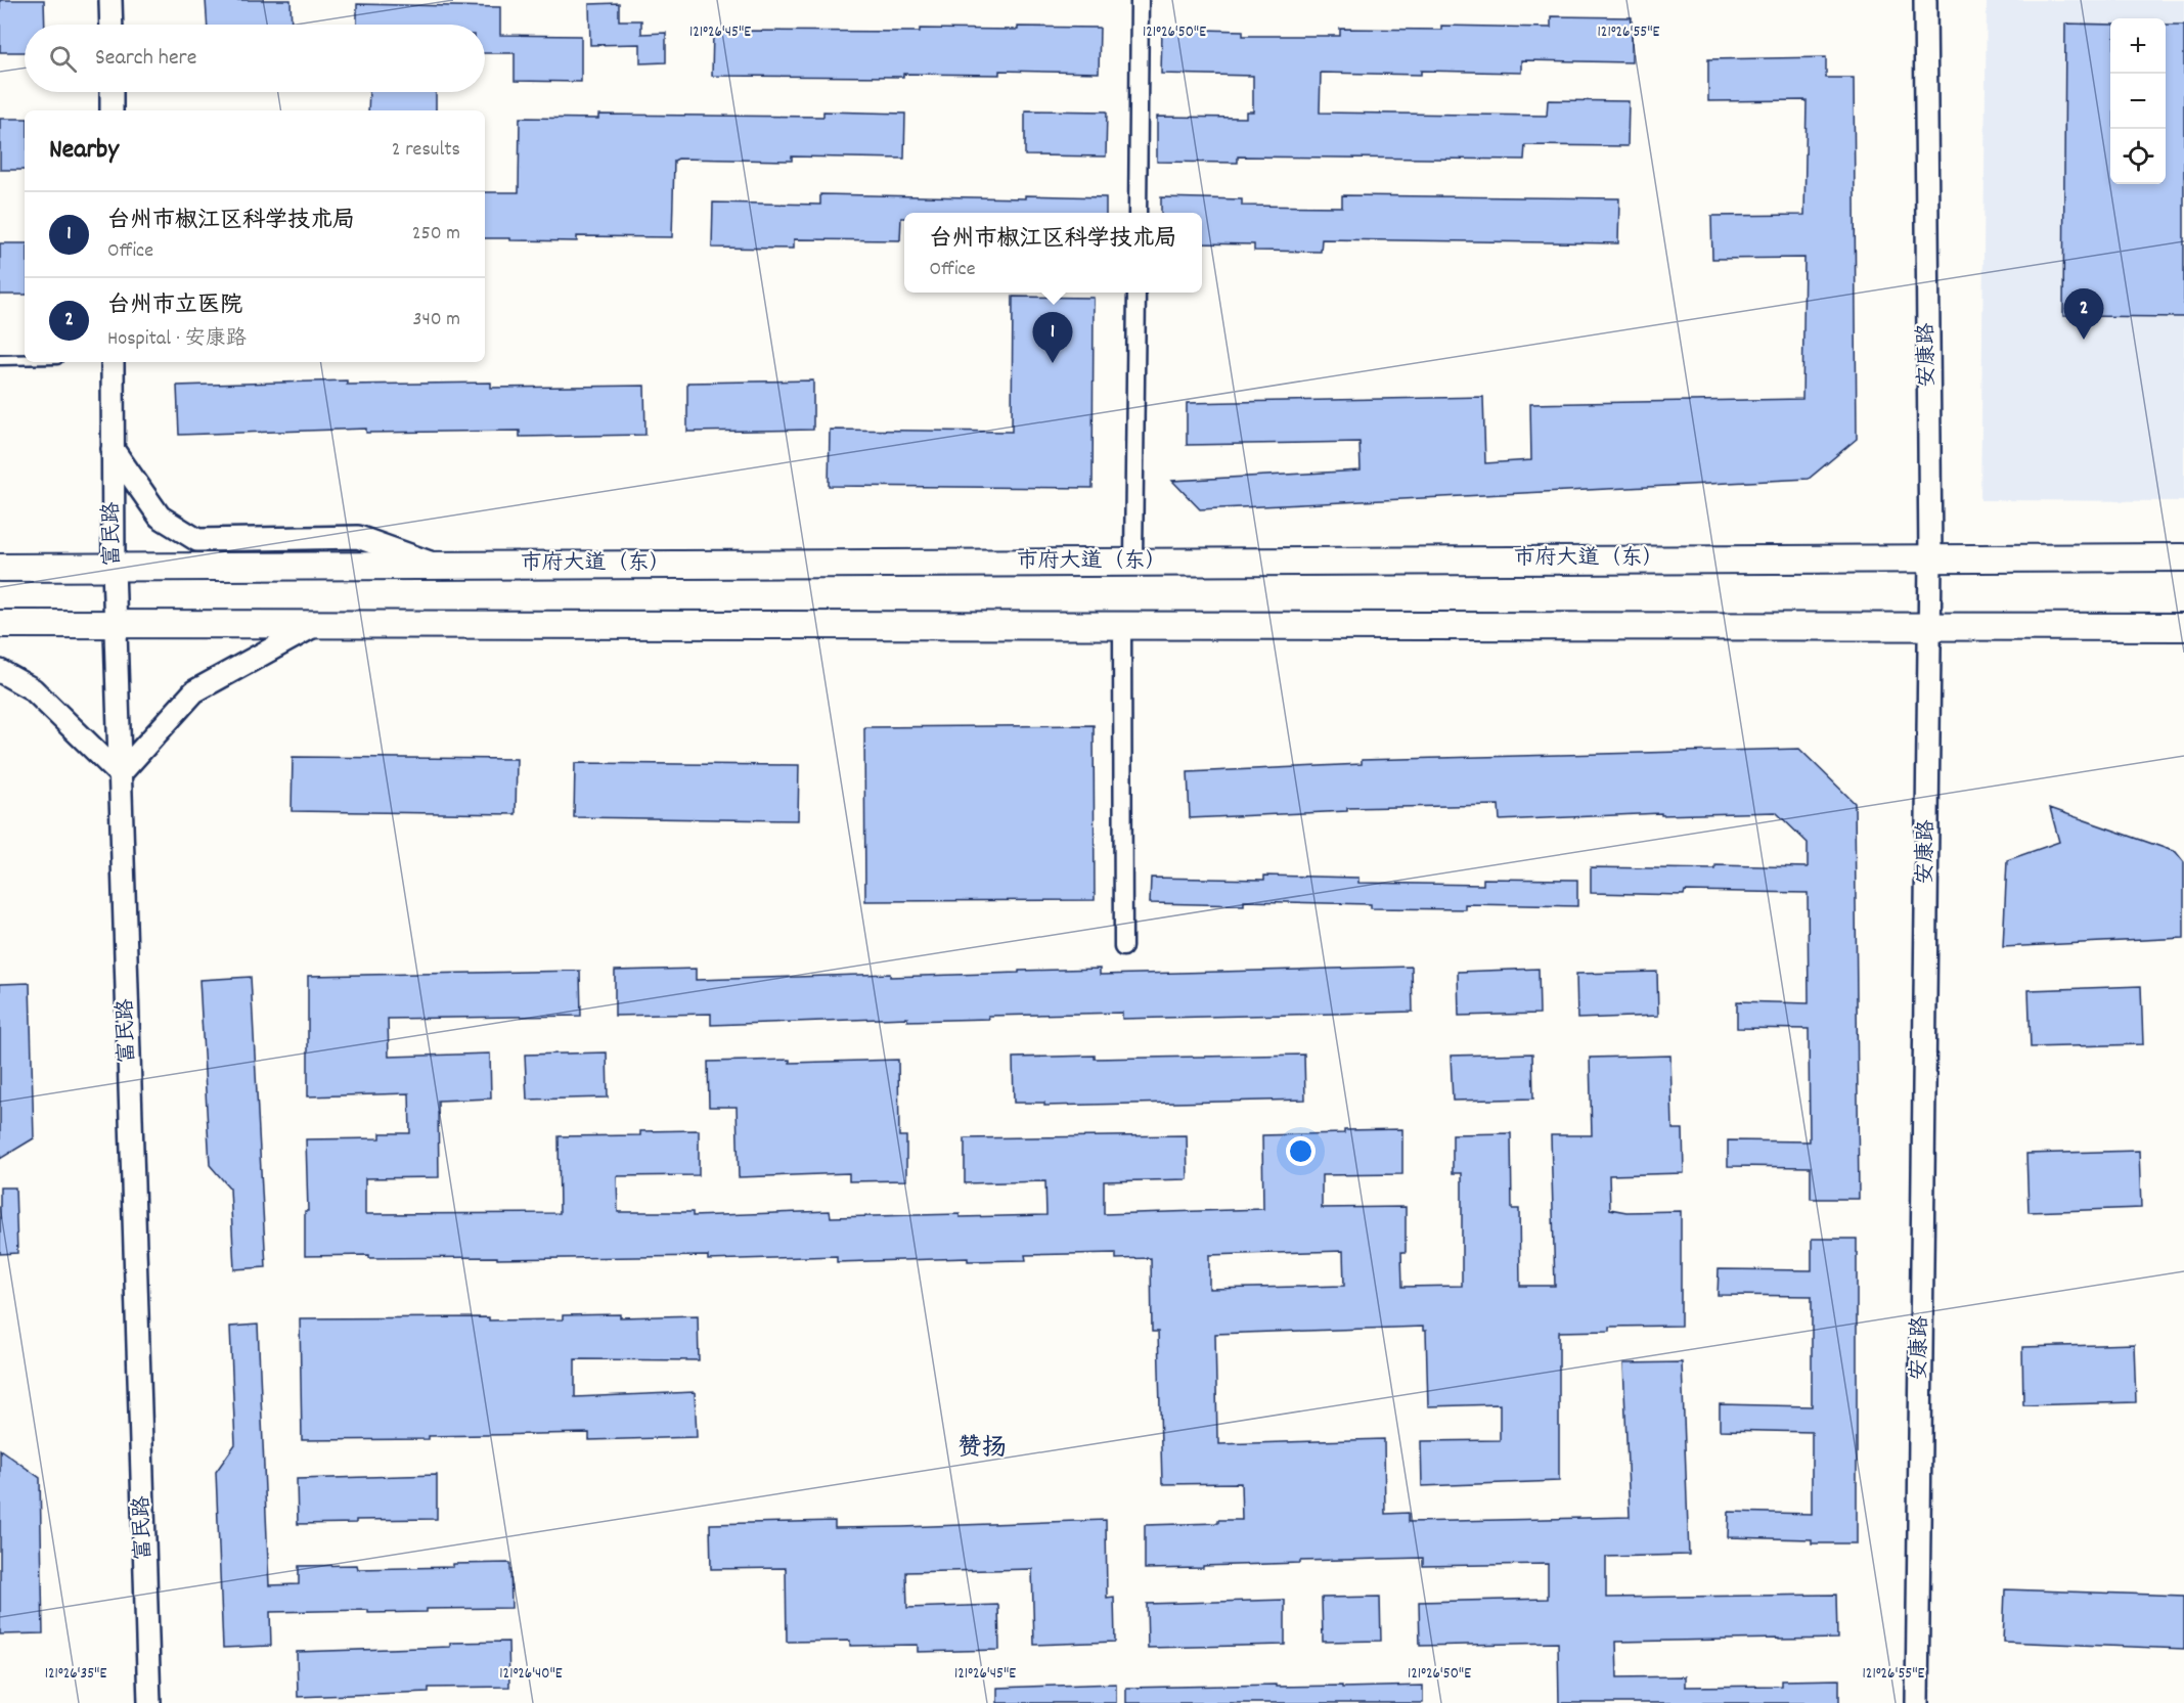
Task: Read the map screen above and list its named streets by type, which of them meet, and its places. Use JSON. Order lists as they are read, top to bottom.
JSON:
{
  "streets": {
    "main road": ["市府大道（东）"],
    "street": ["安康路", "富民路"]
  },
  "crossings": [
    ["安康路", "市府大道（东）"],
    ["富民路", "市府大道（东）"]
  ],
  "districts": ["赞扬"],
  "page": {
    "map_buttons": ["+", "−"],
    "search": "Search here",
    "heading": ["Nearby", "2 results"],
    "list": [
      {
        "mark": "1",
        "name": "台州市椒江区科学技术局",
        "note": "Office",
        "value": "250 m"
      },
      {
        "mark": "2",
        "name": "台州市立医院",
        "note": "Hospital · 安康路",
        "value": "340 m"
      }
    ],
    "popup": ["台州市椒江区科学技术局", "Office"],
    "pins": ["2", "1"]
  },
  "coordinates": [
    "121°26'45\"E",
    "121°26'50\"E",
    "121°26'55\"E",
    "121°26'35\"E",
    "121°26'40\"E"
  ]
}
